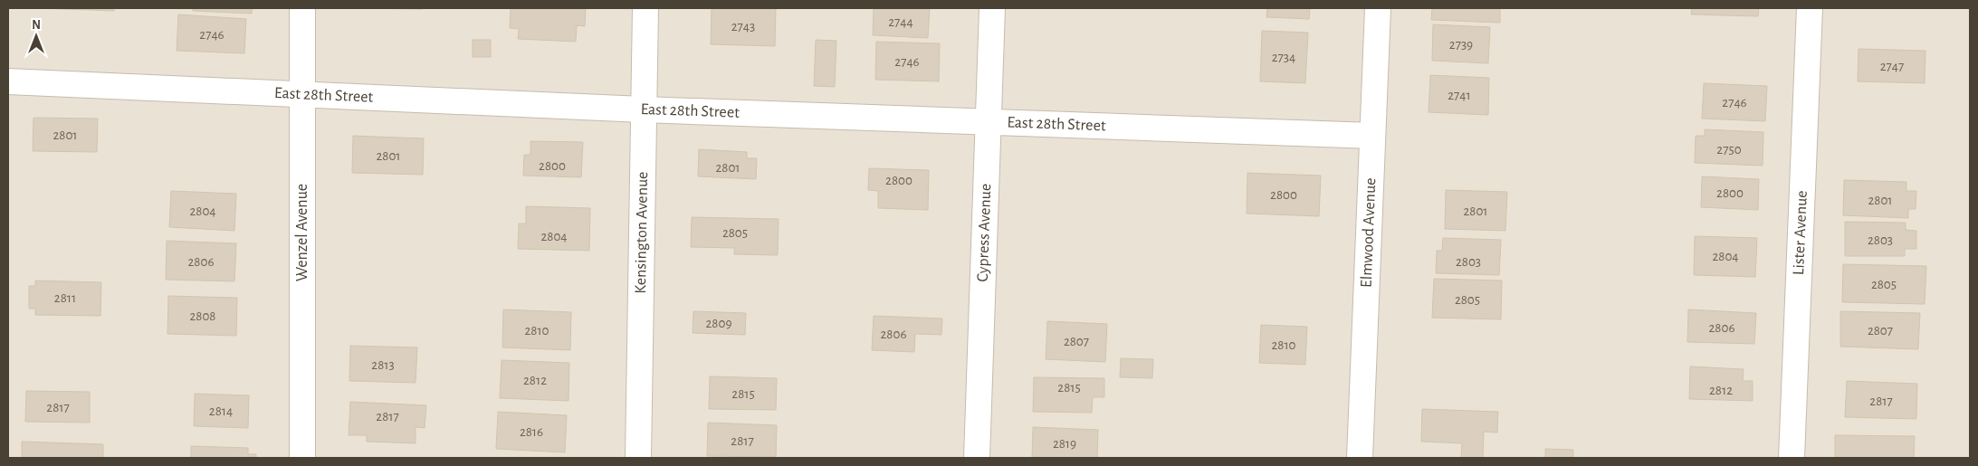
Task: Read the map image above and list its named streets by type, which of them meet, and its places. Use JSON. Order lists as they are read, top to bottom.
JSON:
{
  "streets": {
    "street": [
      "East 28th Street",
      "Wenzel Avenue",
      "Kensington Avenue",
      "Cypress Avenue",
      "Elmwood Avenue",
      "Lister Avenue"
    ]
  },
  "crossings": [
    ["East 28th Street", "Wenzel Avenue"],
    ["East 28th Street", "Kensington Avenue"],
    ["East 28th Street", "Cypress Avenue"],
    ["East 28th Street", "Elmwood Avenue"]
  ],
  "house_numbers": [
    "2744",
    "2743",
    "2746",
    "2739",
    "2734",
    "2746",
    "2747",
    "2741",
    "2746",
    "2801",
    "2750",
    "2801",
    "2800",
    "2801",
    "2800",
    "2800",
    "2800",
    "2801",
    "2804",
    "2801",
    "2805",
    "2804",
    "2803",
    "2804",
    "2806",
    "2803",
    "2805",
    "2811",
    "2805",
    "2808",
    "2809",
    "2806",
    "2810",
    "2807",
    "2806",
    "2807",
    "2810",
    "2813",
    "2812",
    "2815",
    "2812",
    "2815",
    "2817",
    "2817",
    "2814",
    "2817",
    "2816",
    "2817",
    "2819"
  ],
  "north": "top"
}
